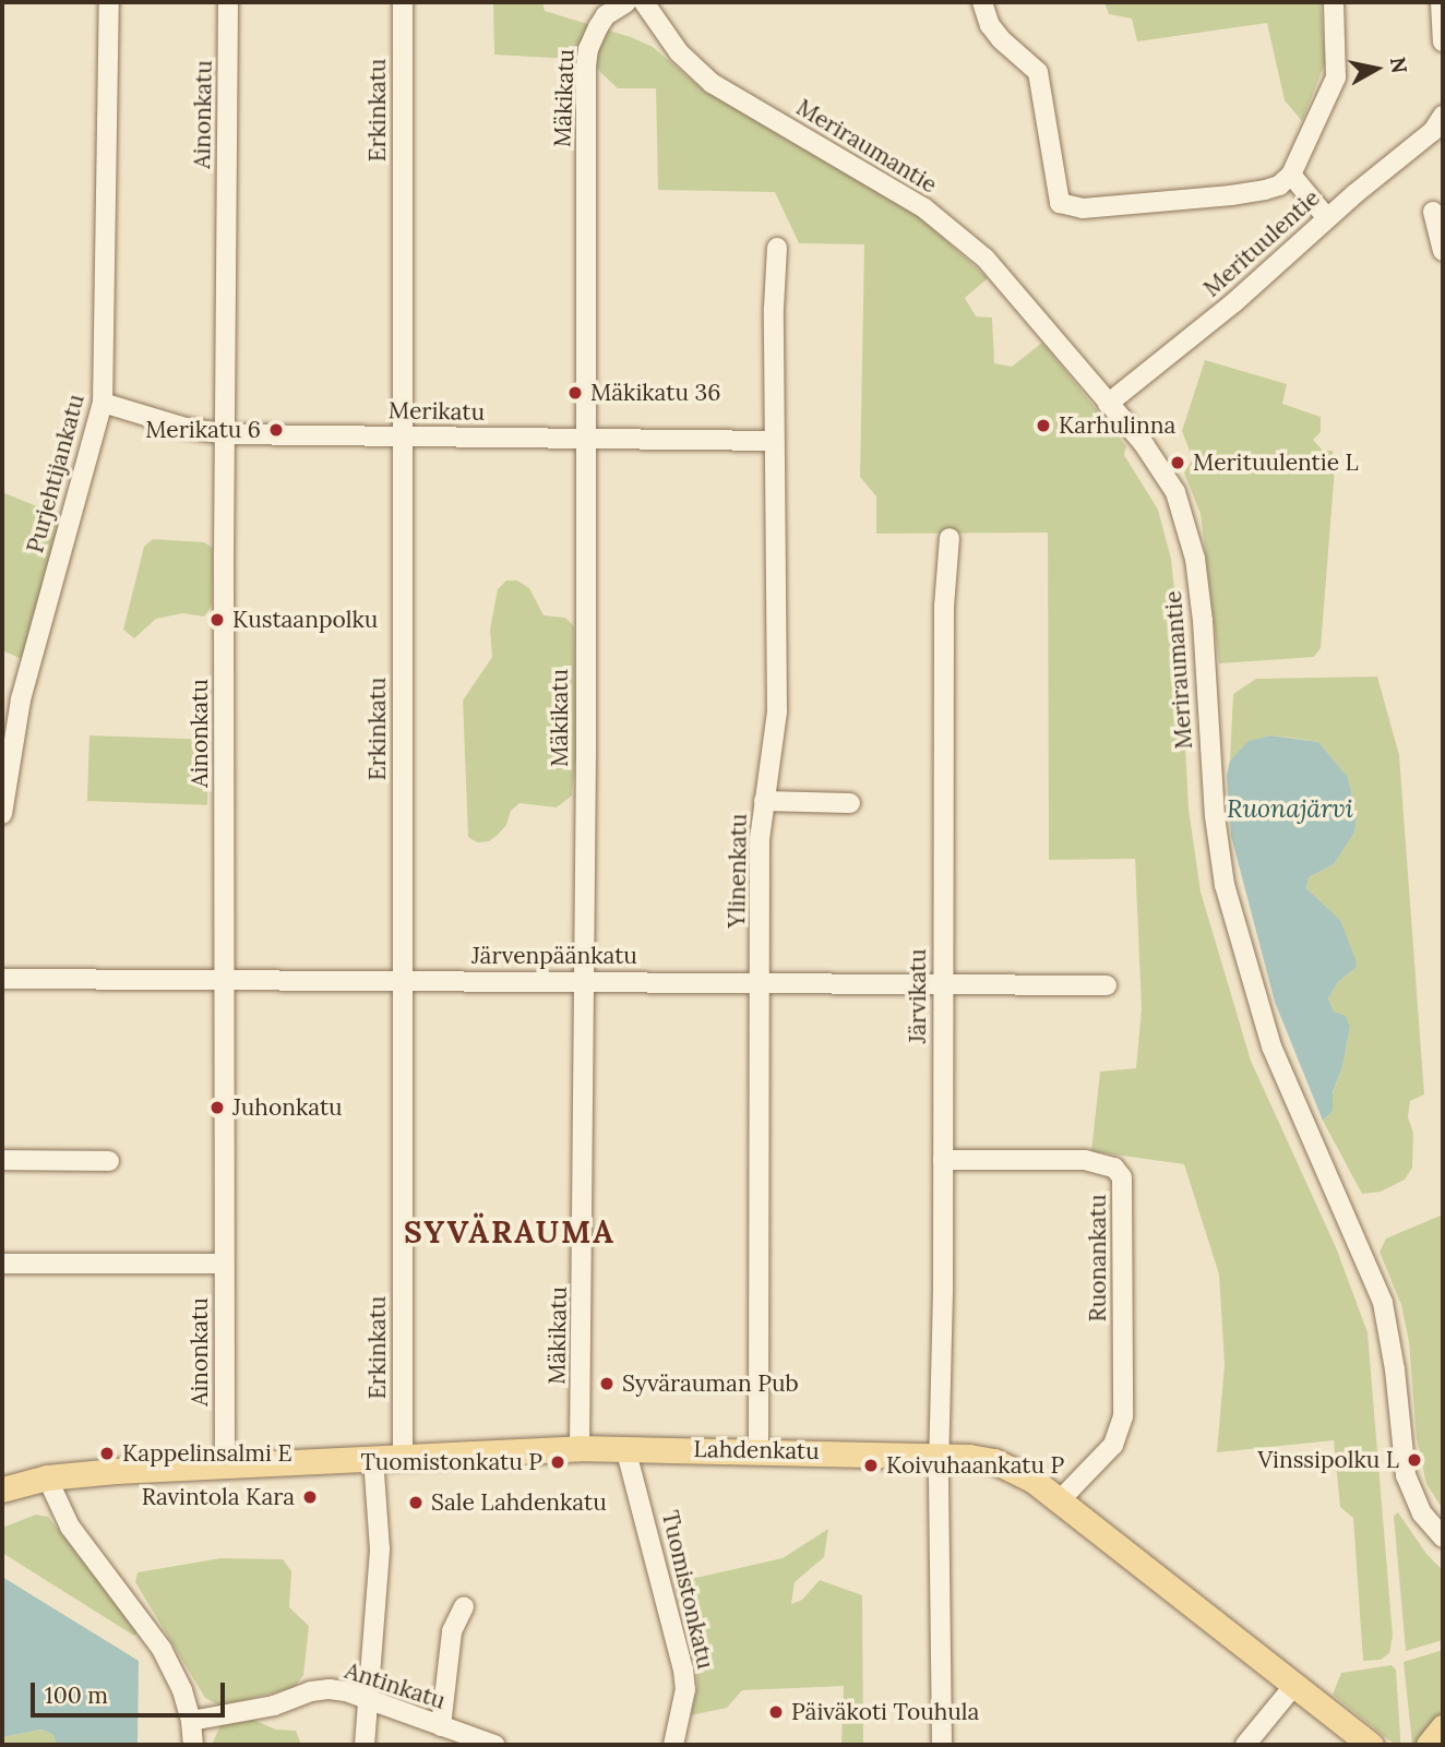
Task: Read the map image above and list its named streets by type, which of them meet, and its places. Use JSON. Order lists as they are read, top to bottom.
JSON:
{
  "streets": {
    "main road": ["Lahdenkatu"],
    "street": [
      "Mäkikatu",
      "Erkinkatu",
      "Ainonkatu",
      "Meriraumantie",
      "Merituulentie",
      "Merikatu",
      "Purjehtijankatu",
      "Ylinenkatu",
      "Järvenpäänkatu",
      "Järvikatu",
      "Ruonankatu",
      "Tuomistonkatu",
      "Antinkatu"
    ]
  },
  "crossings": [
    ["Mäkikatu", "Merikatu"],
    ["Mäkikatu", "Järvenpäänkatu"],
    ["Mäkikatu", "Lahdenkatu"],
    ["Erkinkatu", "Merikatu"],
    ["Erkinkatu", "Järvenpäänkatu"],
    ["Erkinkatu", "Lahdenkatu"],
    ["Ainonkatu", "Merikatu"],
    ["Ainonkatu", "Järvenpäänkatu"],
    ["Ainonkatu", "Lahdenkatu"],
    ["Meriraumantie", "Merituulentie"],
    ["Merikatu", "Purjehtijankatu"],
    ["Merikatu", "Ylinenkatu"],
    ["Ylinenkatu", "Järvenpäänkatu"],
    ["Ylinenkatu", "Lahdenkatu"],
    ["Järvenpäänkatu", "Järvikatu"],
    ["Järvikatu", "Ruonankatu"],
    ["Järvikatu", "Lahdenkatu"],
    ["Ruonankatu", "Lahdenkatu"],
    ["Lahdenkatu", "Tuomistonkatu"]
  ],
  "districts": ["SYVÄRAUMA"],
  "water": ["Ruonajärvi"],
  "places": [
    "Mäkikatu 36",
    "Karhulinna",
    "Merikatu 6",
    "Merituulentie L",
    "Kustaanpolku",
    "Juhonkatu",
    "Syvärauman Pub",
    "Kappelinsalmi E",
    "Vinssipolku L",
    "Tuomistonkatu P",
    "Koivuhaankatu P",
    "Ravintola Kara",
    "Sale Lahdenkatu",
    "Päiväkoti Touhula"
  ],
  "scale_bar": "100 m",
  "north": "right"
}
